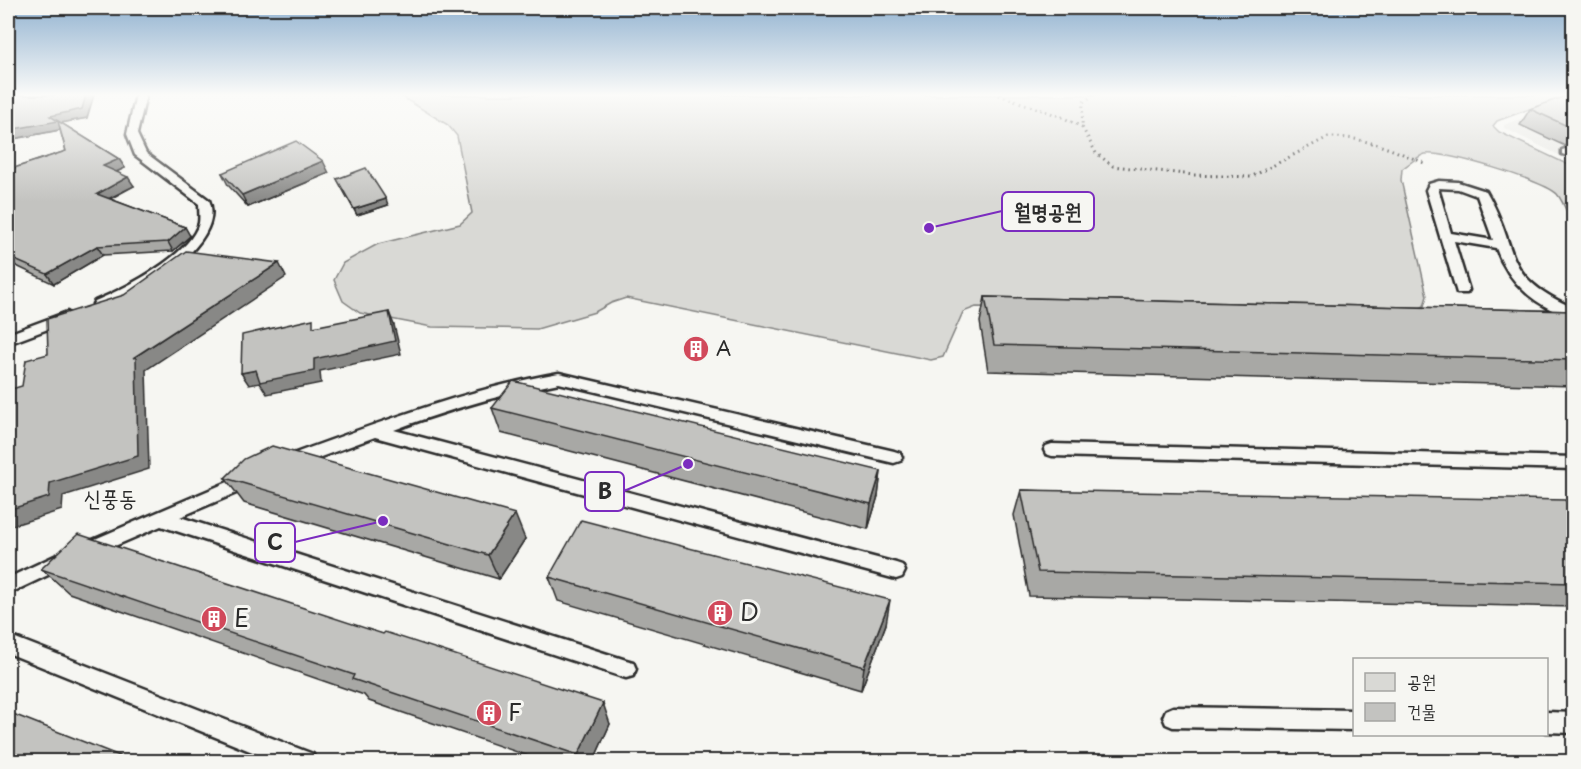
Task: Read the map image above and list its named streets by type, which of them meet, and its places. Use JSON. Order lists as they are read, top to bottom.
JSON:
{
  "districts": ["신풍동"],
  "places": {
    "other": ["월명공원", "B", "C"],
    "building": [
      "A",
      "D",
      "E",
      "F"
    ]
  },
  "legend": ["공원", "건물"]
}
